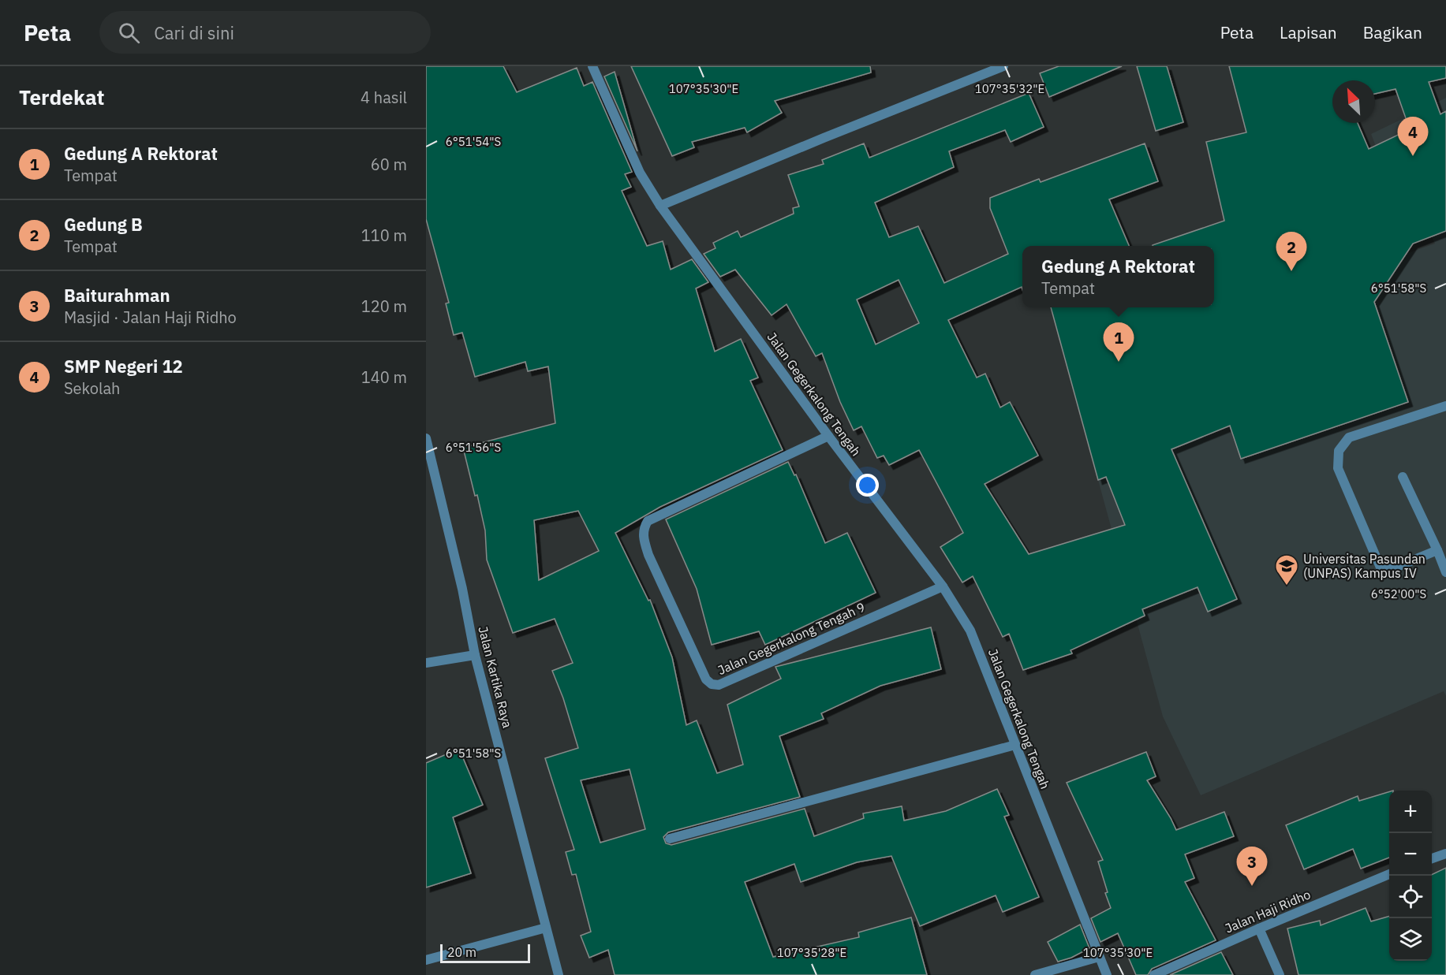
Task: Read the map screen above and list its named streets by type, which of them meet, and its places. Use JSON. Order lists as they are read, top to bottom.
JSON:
{
  "streets": {
    "street": [
      "Jalan Gegerkalong Tengah",
      "Jalan Gegerkalong Tengah 9",
      "Jalan Kartika Raya",
      "Jalan Haji Ridho"
    ]
  },
  "crossings": [
    ["Jalan Gegerkalong Tengah", "Jalan Gegerkalong Tengah 9"]
  ],
  "places": {
    "school or university": ["Universitas Pasundan (UNPAS) Kampus IV"]
  },
  "scale_bar": "20 m",
  "north": "top left",
  "page": {
    "header": "Peta",
    "search": "Cari di sini",
    "nav": ["Peta", "Lapisan", "Bagikan"],
    "heading": ["Terdekat", "4 hasil"],
    "pins": [
      "4",
      "2",
      "1",
      "3"
    ],
    "list": [
      {
        "mark": "1",
        "name": "Gedung A Rektorat",
        "note": "Tempat",
        "value": "60 m"
      },
      {
        "mark": "2",
        "name": "Gedung B",
        "note": "Tempat",
        "value": "110 m"
      },
      {
        "mark": "3",
        "name": "Baiturahman",
        "note": "Masjid · Jalan Haji Ridho",
        "value": "120 m"
      },
      {
        "mark": "4",
        "name": "SMP Negeri 12",
        "note": "Sekolah",
        "value": "140 m"
      }
    ],
    "popup": ["Gedung A Rektorat", "Tempat"],
    "map_buttons": ["+", "−"],
    "scale": "20 m"
  },
  "coordinates": [
    "107°35'30\"E",
    "107°35'32\"E",
    "6°51'54\"S",
    "6°51'58\"S",
    "6°51'56\"S",
    "6°52'00\"S",
    "107°35'28\"E"
  ]
}
